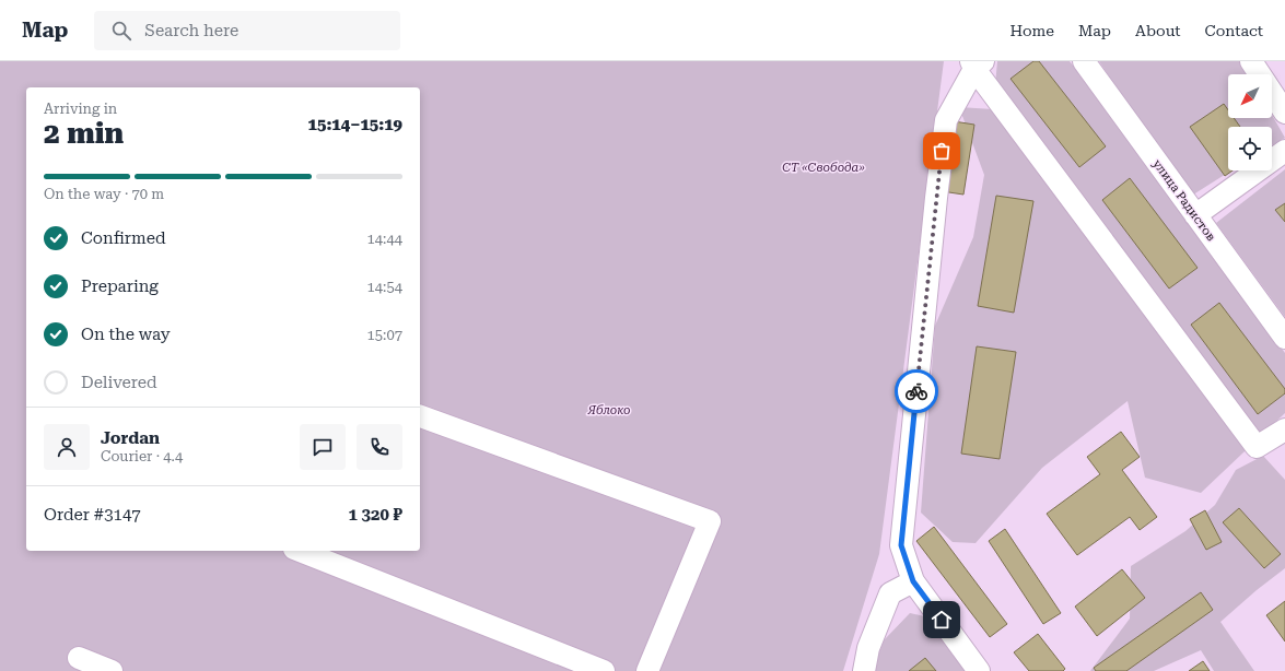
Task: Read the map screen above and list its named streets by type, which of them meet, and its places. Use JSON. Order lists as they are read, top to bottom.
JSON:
{
  "streets": {
    "street": ["улица Радистов"]
  },
  "parks": ["СТ «Свобода»", "Яблоко"],
  "north": "bottom left",
  "page": {
    "header": "Map",
    "search": "Search here",
    "nav": [
      "Home",
      "Map",
      "About",
      "Contact"
    ],
    "heading": ["2 min", "Arriving in", "15:14–15:19"],
    "panel": [
      "Jordan",
      "Courier · 4.4",
      "Order #3147",
      "1 320 ₽"
    ],
    "bar": "On the way · 70 m",
    "list": [
      ["Confirmed", "14:44"],
      ["Preparing", "14:54"],
      ["On the way", "15:07"],
      "Delivered"
    ]
  }
}
